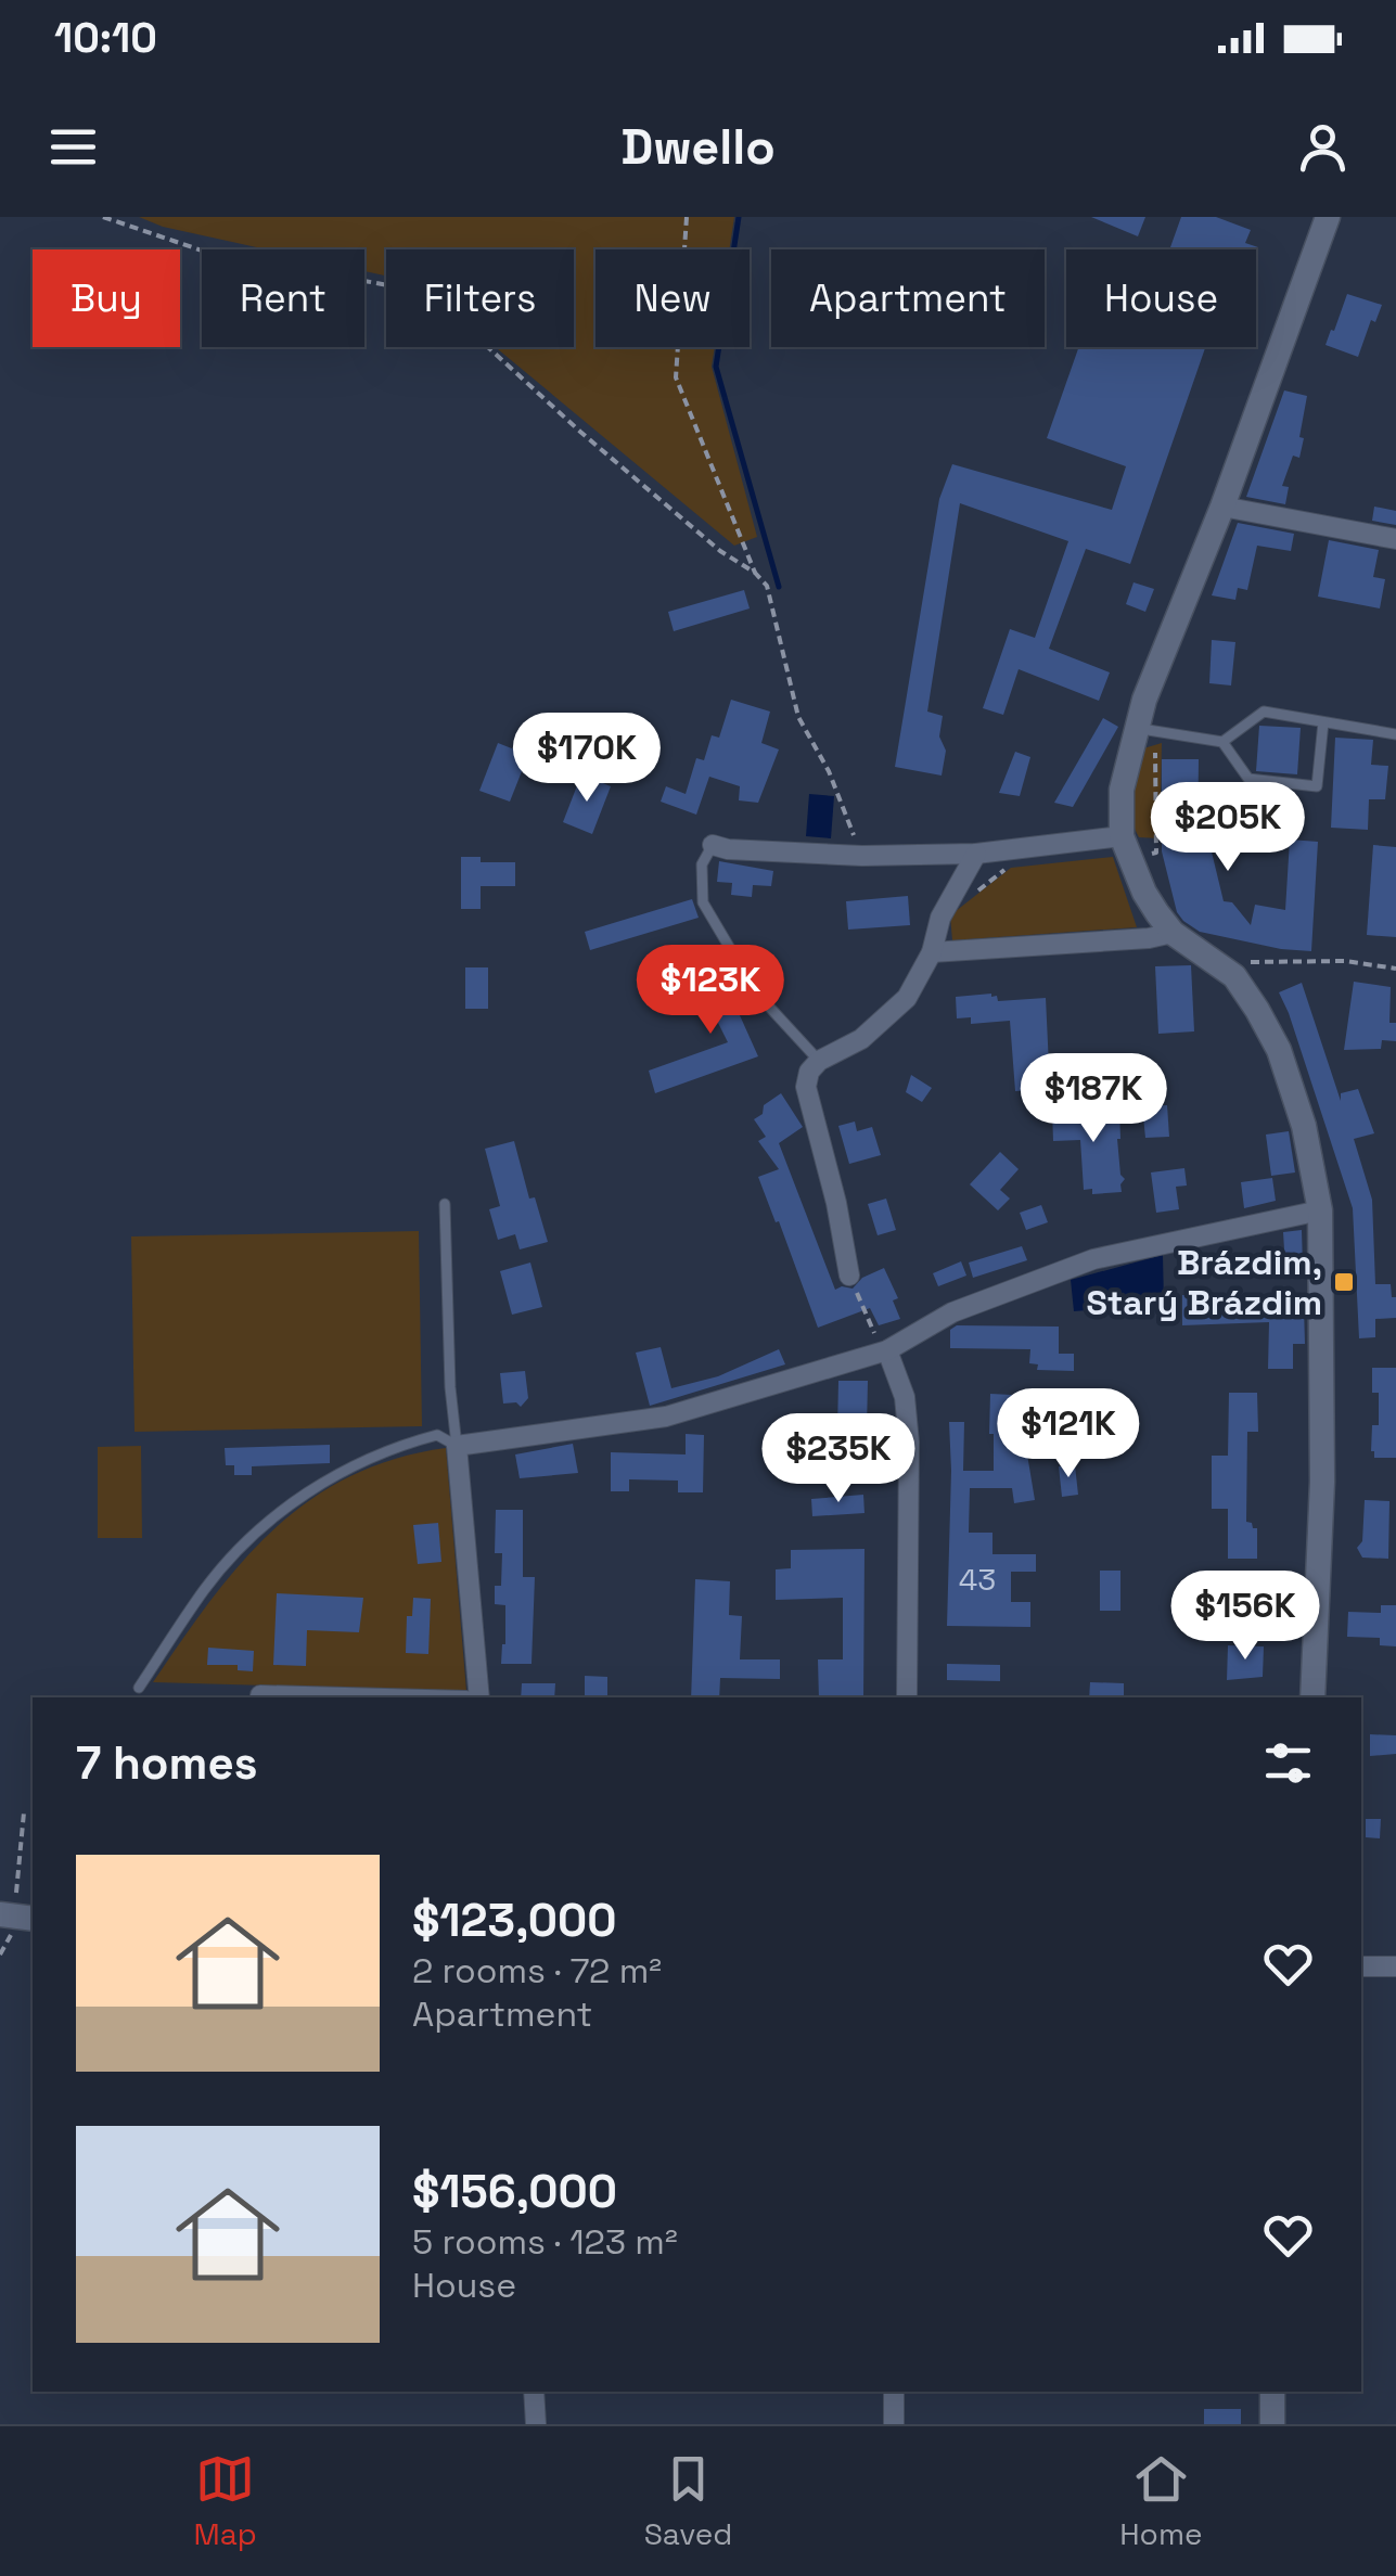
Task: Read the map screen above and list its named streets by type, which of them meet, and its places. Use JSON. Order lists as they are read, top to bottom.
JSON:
{
  "places": {
    "transit": ["Brázdim, Starý Brázdim"]
  },
  "house_numbers": ["43"],
  "page": {
    "status": "10:10",
    "header": "Dwello",
    "chip": [
      "Buy",
      "Rent",
      "Filters",
      "New",
      "Apartment",
      "House"
    ],
    "price": [
      "$170K",
      "$205K",
      "$123K",
      "$187K",
      "$121K",
      "$235K",
      "$156K"
    ],
    "heading": "7 homes",
    "list": [
      {
        "name": "$123,000",
        "note": "2 rooms · 72 m² · Apartment"
      },
      {
        "name": "$156,000",
        "note": "5 rooms · 123 m² · House"
      }
    ],
    "tabs": ["Map", "Saved", "Home"]
  }
}
